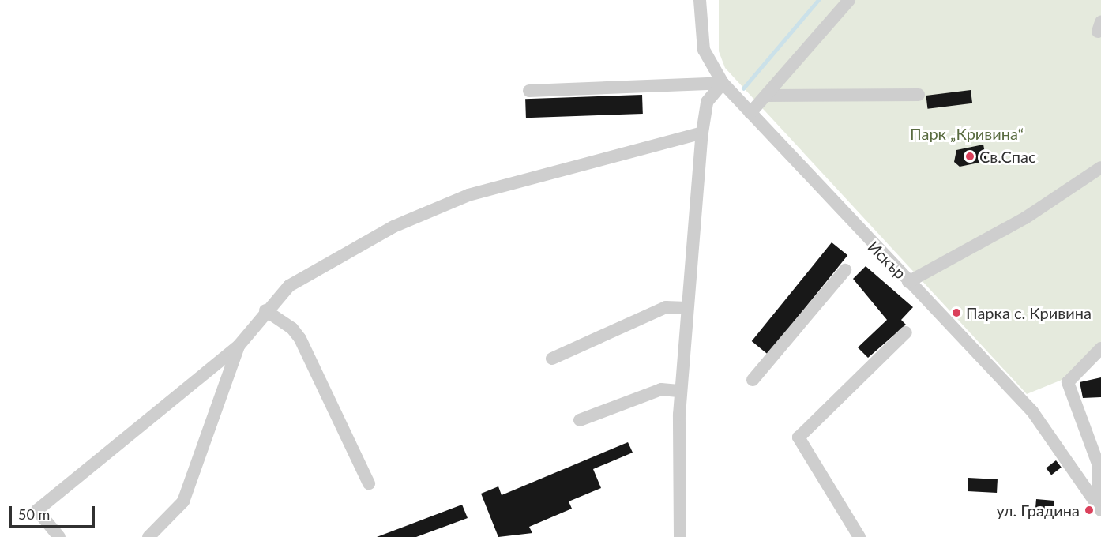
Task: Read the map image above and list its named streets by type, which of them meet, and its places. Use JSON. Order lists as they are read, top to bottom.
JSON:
{
  "streets": {
    "street": ["Искър"]
  },
  "parks": ["Парк „Кривина“"],
  "places": ["Св.Спас", "Парка с. Кривина", "ул. Градина"],
  "scale_bar": "50 m"
}
